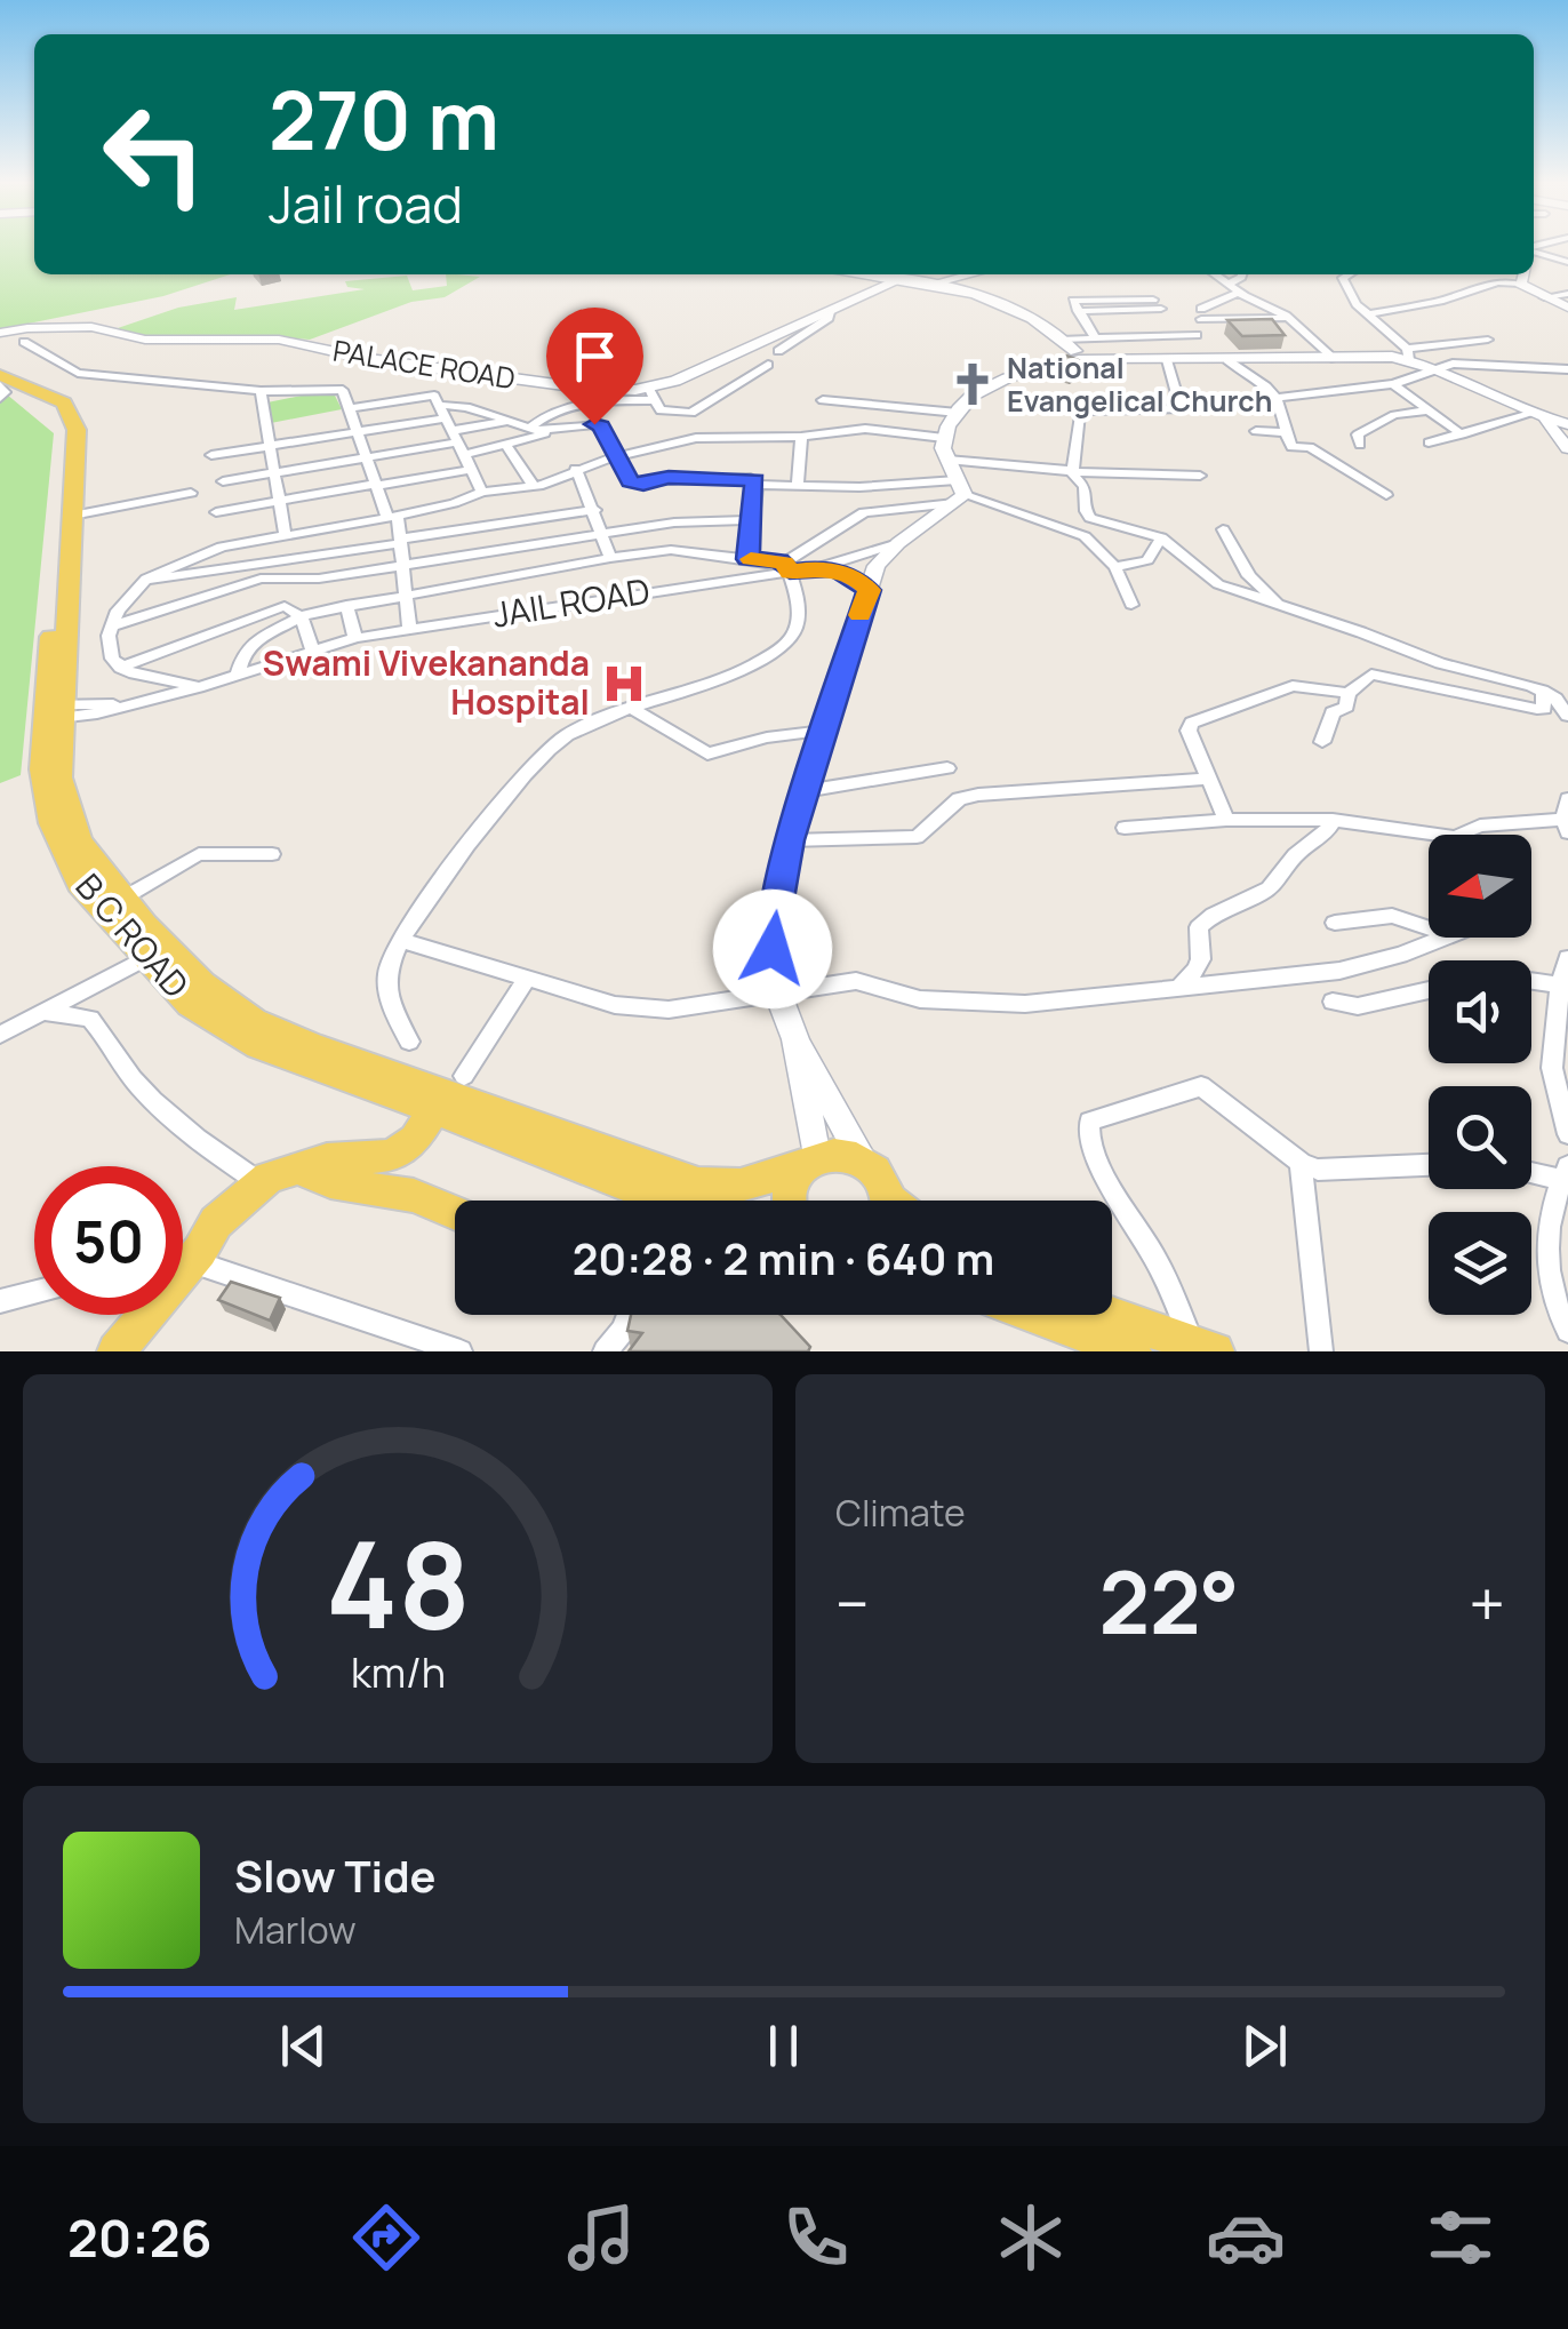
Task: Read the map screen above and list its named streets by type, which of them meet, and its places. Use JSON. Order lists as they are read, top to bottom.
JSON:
{
  "streets": {
    "main road": ["PALACE ROAD", "B C ROAD"],
    "street": ["JAIL ROAD"]
  },
  "crossings": [
    ["JAIL ROAD", "B C ROAD"]
  ],
  "places": {
    "church": ["National Evangelical Church"],
    "hospital": ["Swami Vivekananda Hospital"]
  },
  "north": "left",
  "page": {
    "turn": ["270 m", "Jail road"],
    "limit": "50",
    "trip": "20:28 · 2 min · 640 m",
    "tile": "Climate",
    "heat": ["−", "22°", "+"],
    "song": ["Slow Tide", "Marlow"],
    "tabs": "20:26",
    "gauge": ["48", "km/h"]
  }
}
